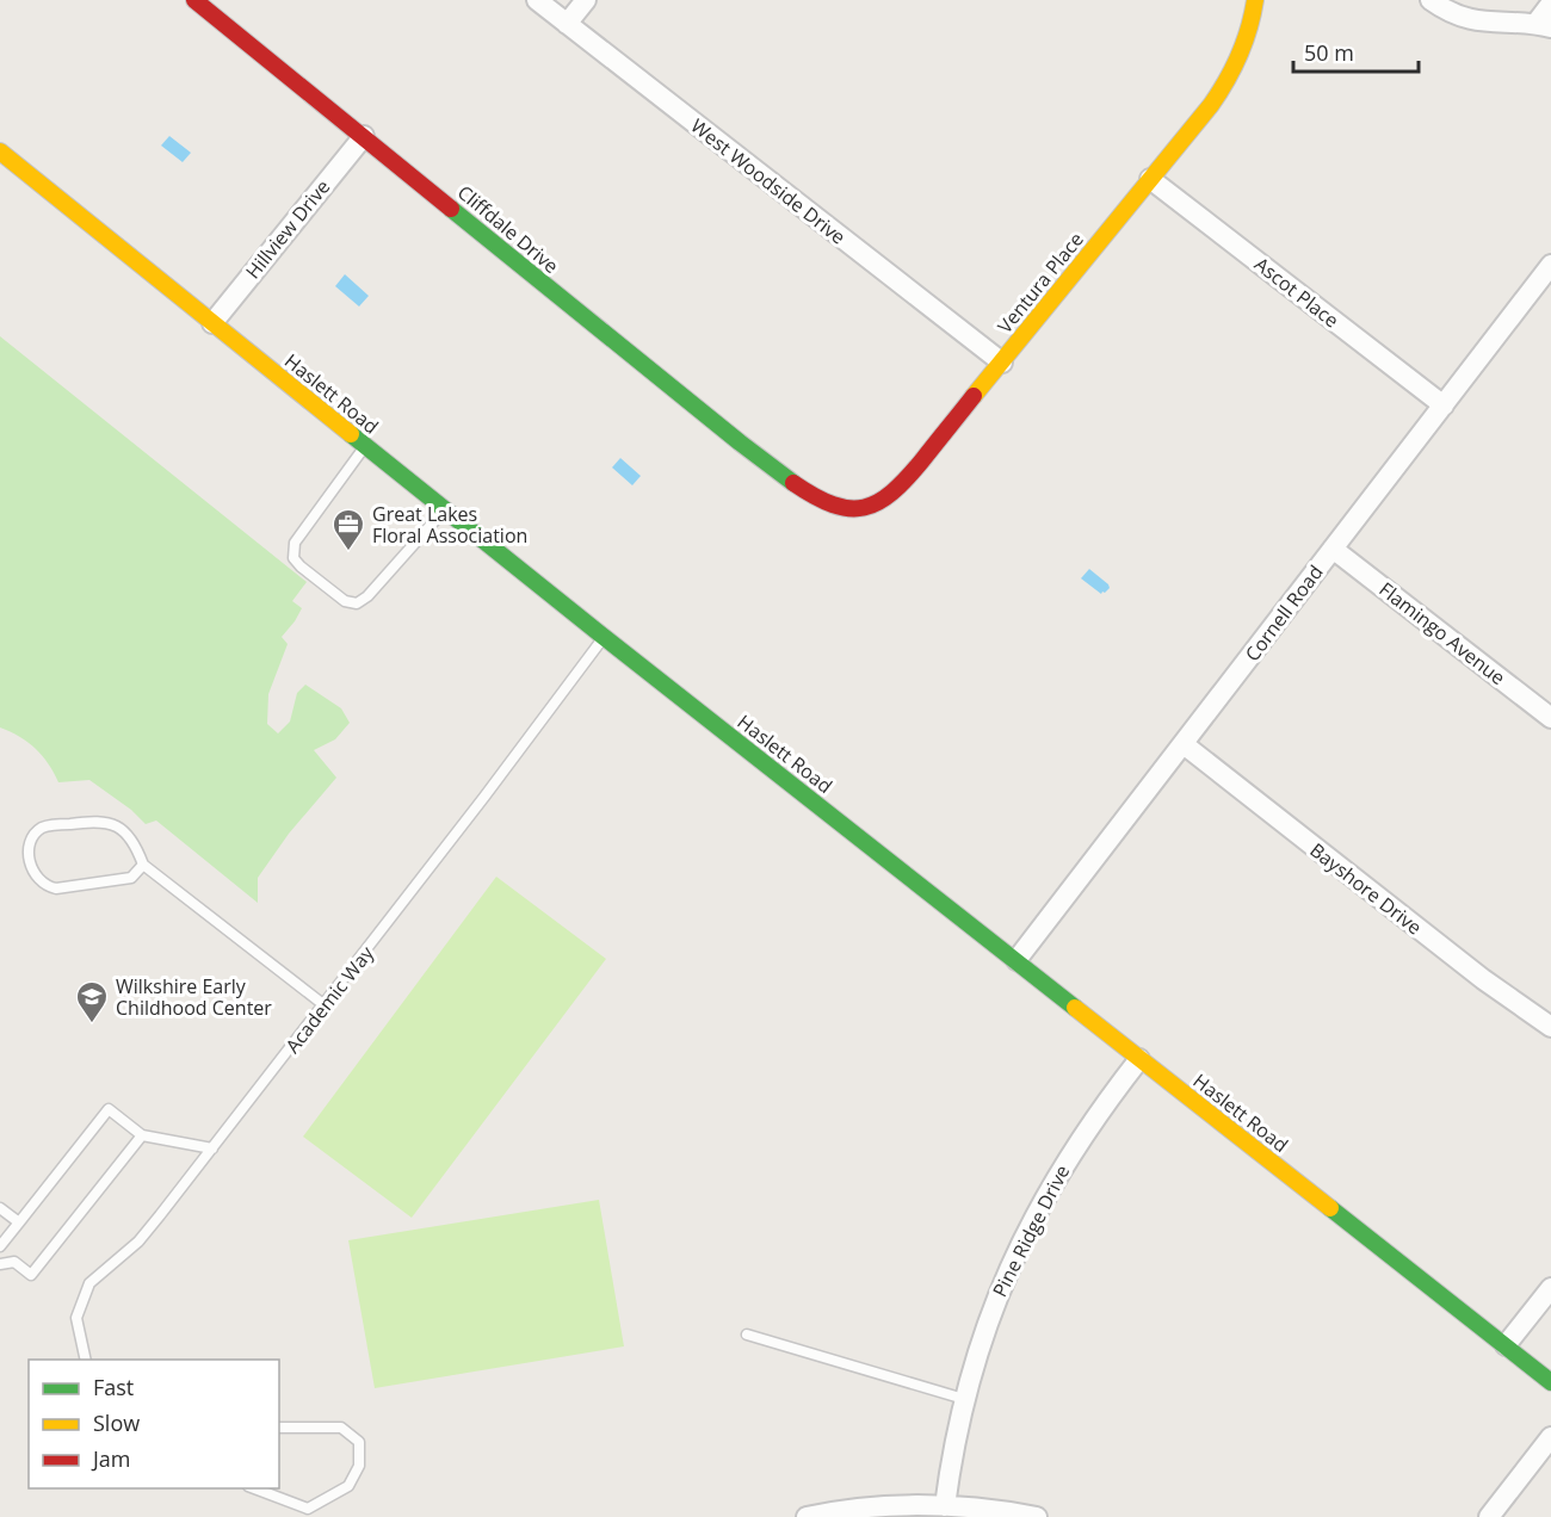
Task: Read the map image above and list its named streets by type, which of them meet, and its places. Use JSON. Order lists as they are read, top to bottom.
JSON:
{
  "streets": {
    "street": [
      "West Woodside Drive",
      "Hillview Drive",
      "Cliffdale Drive",
      "Ventura Place",
      "Ascot Place",
      "Haslett Road",
      "Cornell Road",
      "Flamingo Avenue",
      "Bayshore Drive",
      "Pine Ridge Drive"
    ],
    "lane": ["Academic Way"]
  },
  "crossings": [
    ["West Woodside Drive", "Ventura Place"],
    ["Hillview Drive", "Cliffdale Drive"],
    ["Hillview Drive", "Haslett Road"],
    ["Cliffdale Drive", "Ventura Place"],
    ["Ventura Place", "Ascot Place"],
    ["Ascot Place", "Cornell Road"],
    ["Haslett Road", "Cornell Road"],
    ["Haslett Road", "Academic Way"],
    ["Haslett Road", "Pine Ridge Drive"],
    ["Cornell Road", "Flamingo Avenue"],
    ["Cornell Road", "Bayshore Drive"]
  ],
  "places": {
    "office": ["Great Lakes Floral Association"],
    "school or university": ["Wilkshire Early Childhood Center"]
  },
  "legend": ["Fast", "Slow", "Jam"],
  "scale_bar": "50 m"
}
